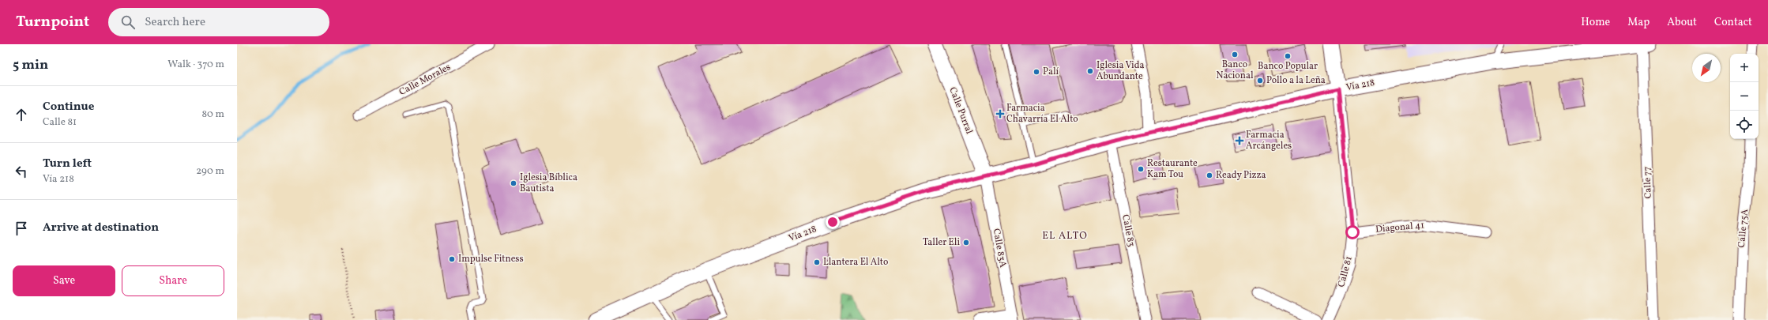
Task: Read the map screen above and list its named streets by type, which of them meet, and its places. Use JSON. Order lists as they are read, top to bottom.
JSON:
{
  "streets": {
    "main road": ["Vía 218", "Calle Purral"],
    "street": [
      "Calle Morales",
      "Calle 77",
      "Diagonal 41",
      "Calle 75A",
      "Calle 83",
      "Calle 83A",
      "Calle 81"
    ]
  },
  "crossings": [
    ["Vía 218", "Calle Purral"],
    ["Vía 218", "Calle 77"],
    ["Vía 218", "Calle 83"],
    ["Vía 218", "Calle 83A"],
    ["Vía 218", "Calle 81"],
    ["Calle Purral", "Calle 83A"],
    ["Diagonal 41", "Calle 81"]
  ],
  "districts": ["EL ALTO"],
  "places": {
    "other": [
      "Banco Nacional",
      "Banco Popular",
      "Iglesia Vida Abundante",
      "Palí",
      "Pollo a la Leña",
      "Restaurante Kam Tou",
      "Ready Pizza",
      "Iglesia Bíblica Bautista",
      "Taller Eli",
      "Impulse Fitness",
      "Llantera El Alto"
    ],
    "health": ["Farmacia Chavarría El Alto", "Farmacia Arcángeles"]
  },
  "north": "bottom left",
  "page": {
    "header": "Turnpoint",
    "search": "Search here",
    "nav": [
      "Home",
      "Map",
      "About",
      "Contact"
    ],
    "heading": ["5 min", "Walk · 370 m"],
    "map_buttons": ["+", "−"],
    "list": [
      ["Continue", "Calle 81", "80 m"],
      ["Turn left", "Vía 218", "290 m"],
      "Arrive at destination"
    ],
    "buttons": ["Save", "Share"]
  }
}
